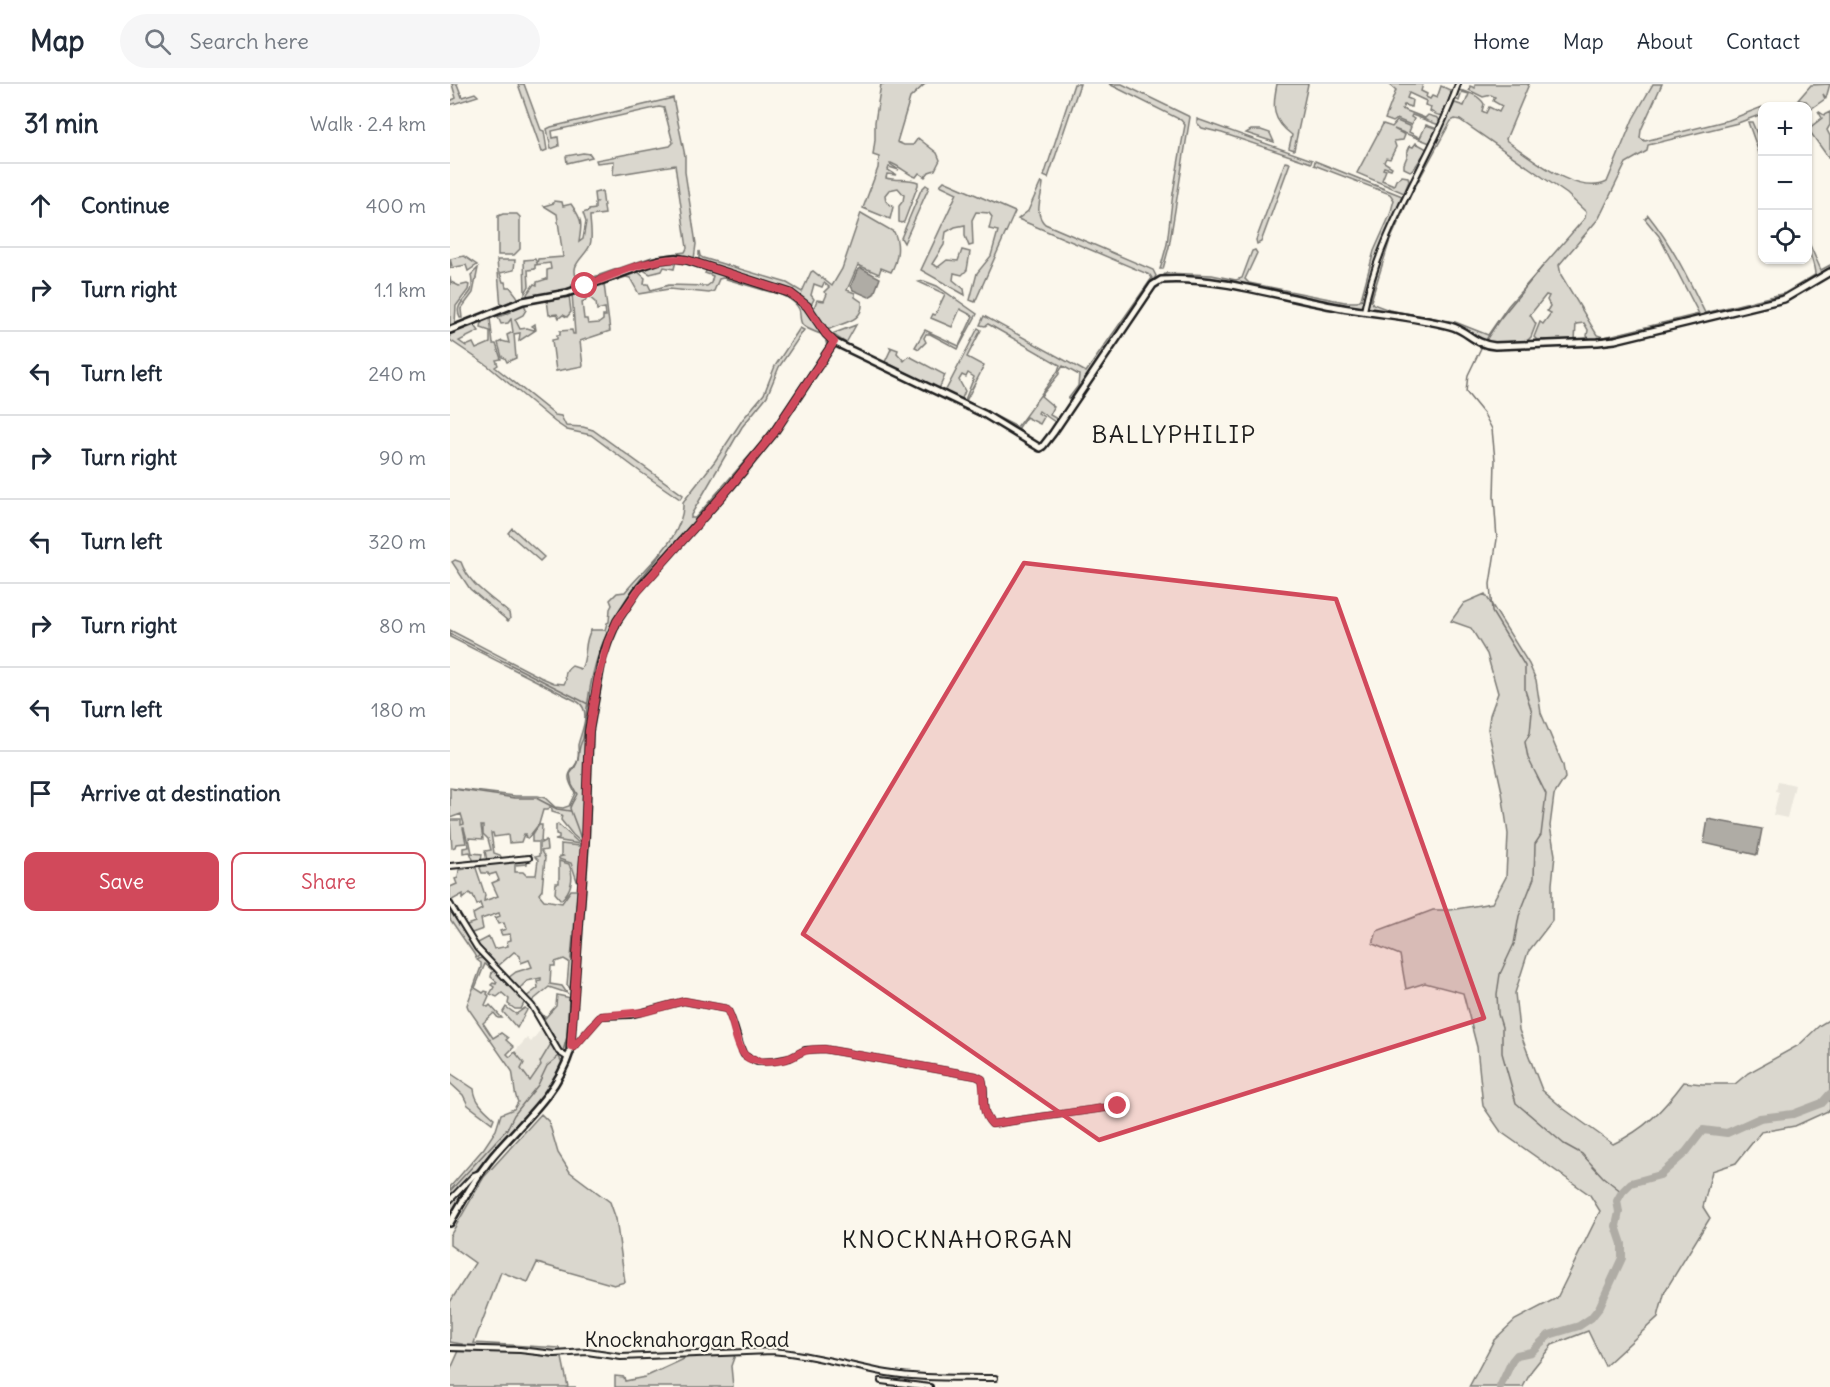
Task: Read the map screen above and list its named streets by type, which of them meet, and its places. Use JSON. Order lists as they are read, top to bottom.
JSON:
{
  "streets": {
    "street": ["Knocknahorgan Road"]
  },
  "districts": ["BALLYPHILIP", "KNOCKNAHORGAN"],
  "page": {
    "header": "Map",
    "search": "Search here",
    "nav": [
      "Home",
      "Map",
      "About",
      "Contact"
    ],
    "heading": ["31 min", "Walk · 2.4 km"],
    "map_buttons": ["+", "−"],
    "list": [
      ["Continue", "400 m"],
      ["Turn right", "1.1 km"],
      ["Turn left", "240 m"],
      ["Turn right", "90 m"],
      ["Turn left", "320 m"],
      ["Turn right", "80 m"],
      ["Turn left", "180 m"],
      "Arrive at destination"
    ],
    "buttons": ["Save", "Share"]
  }
}
